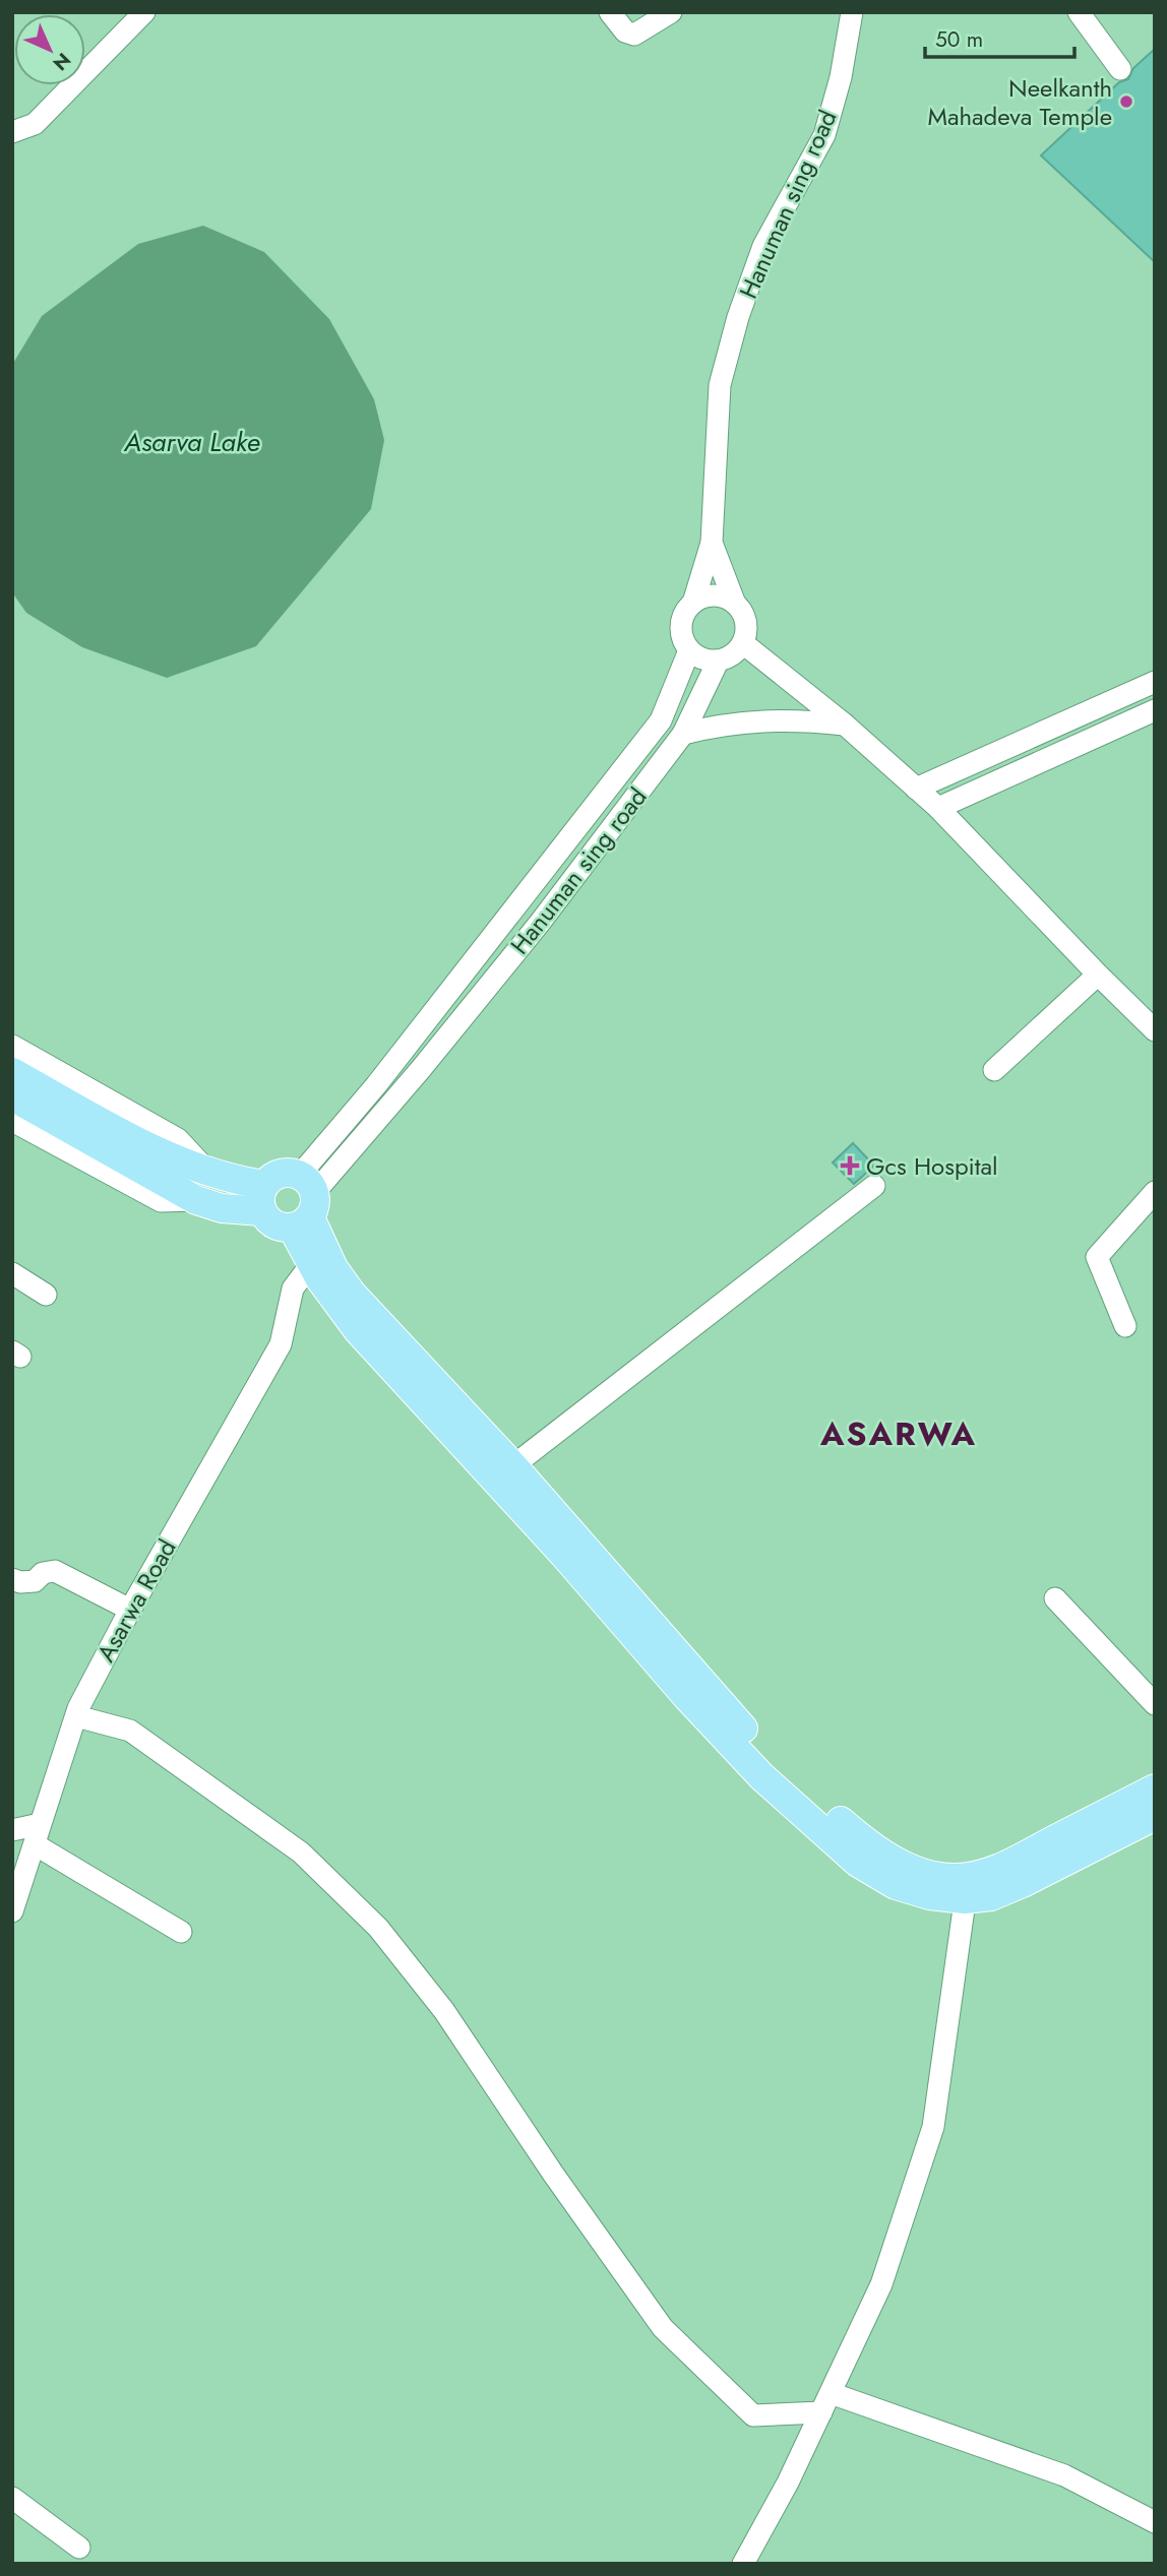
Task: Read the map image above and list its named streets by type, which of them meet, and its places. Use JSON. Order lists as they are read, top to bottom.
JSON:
{
  "streets": {
    "street": ["Hanuman sing road", "Asarwa Road"]
  },
  "districts": ["ASARWA"],
  "water": ["Asarva Lake"],
  "places": {
    "other": ["Neelkanth Mahadeva Temple"],
    "health": ["Gcs Hospital"]
  },
  "scale_bar": "50 m",
  "north": "bottom right"
}
